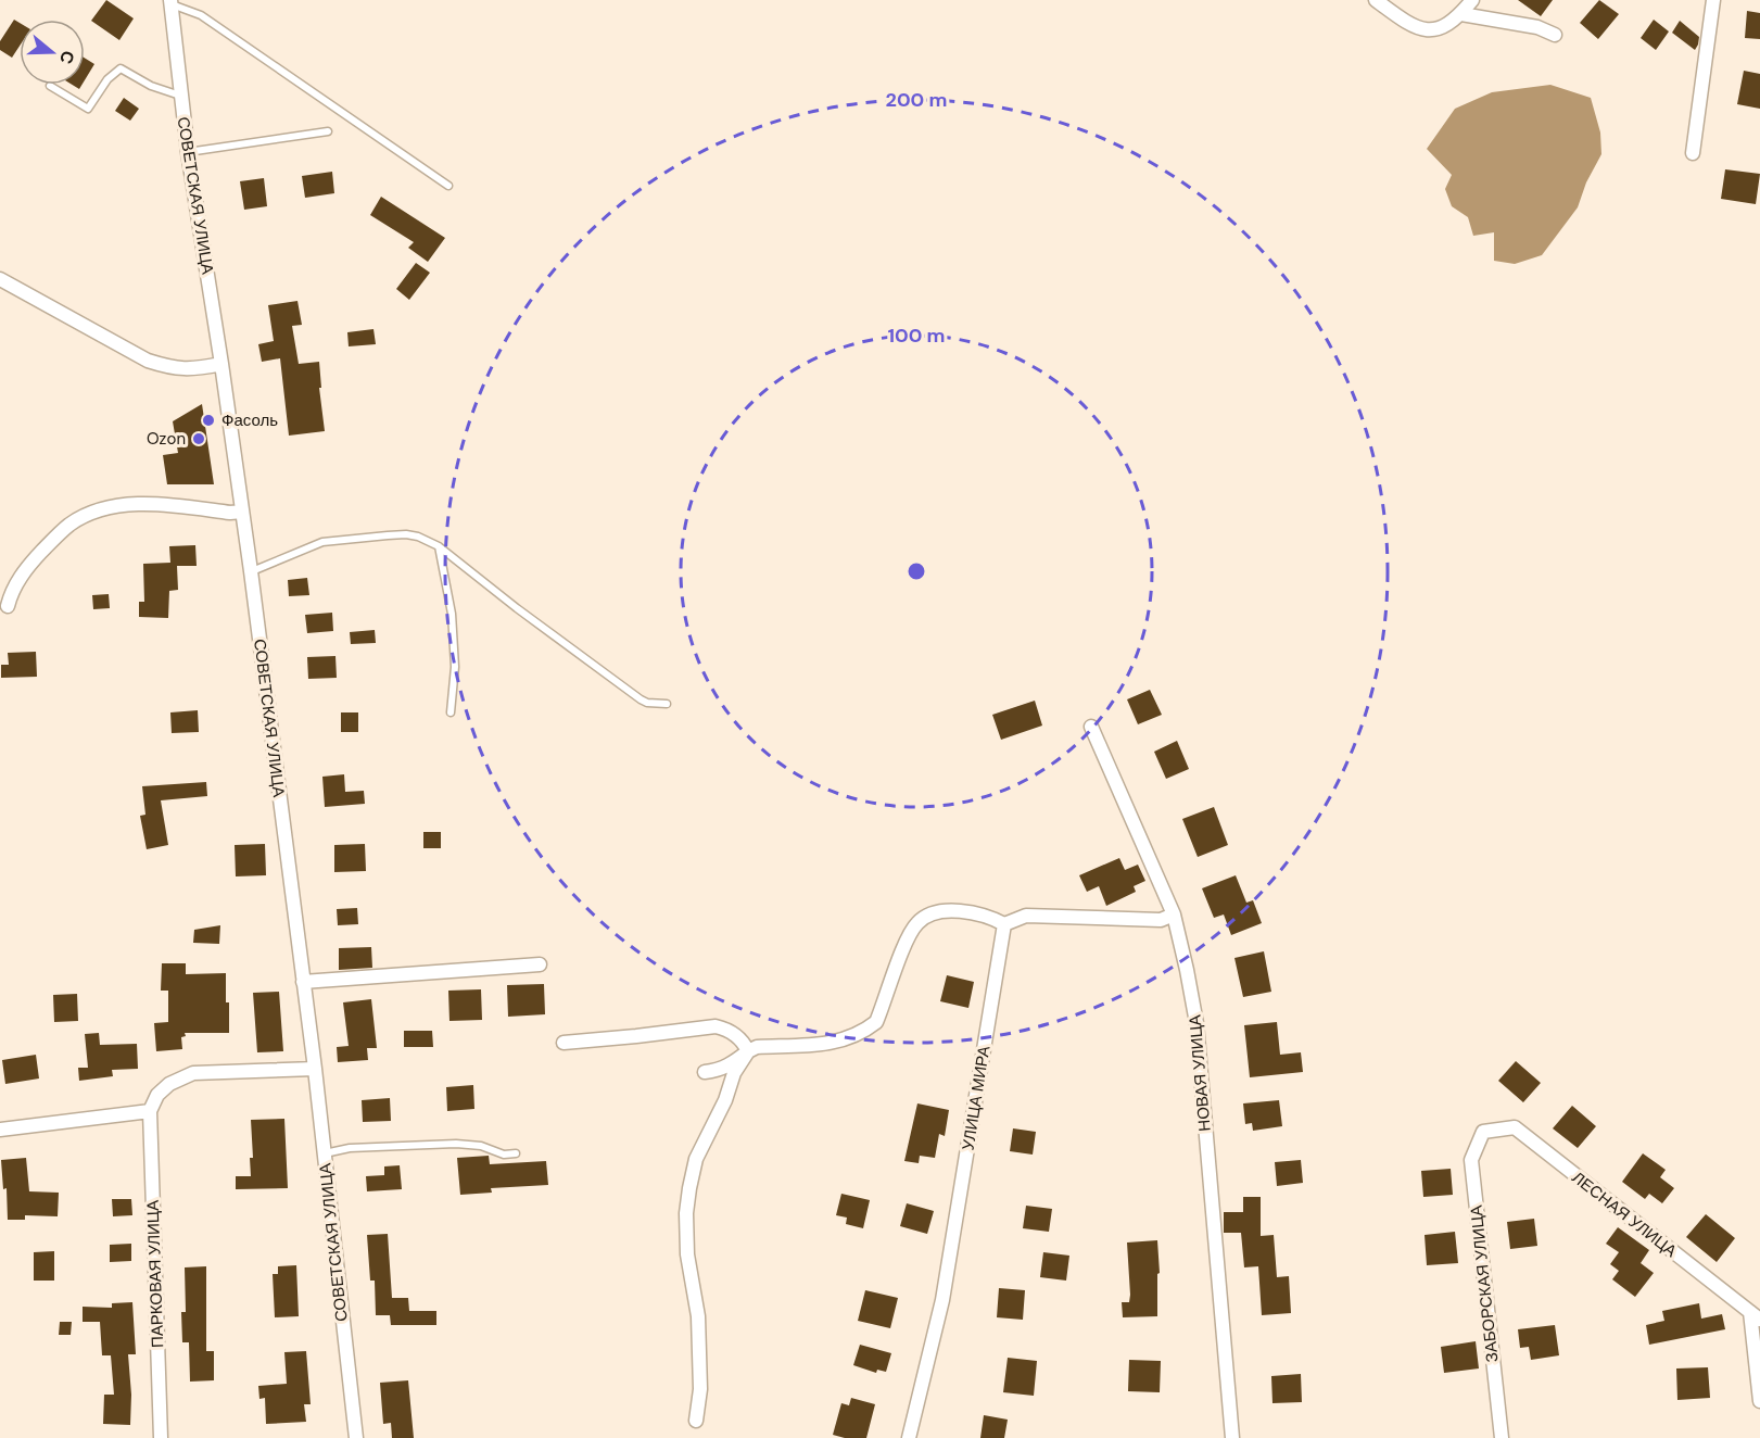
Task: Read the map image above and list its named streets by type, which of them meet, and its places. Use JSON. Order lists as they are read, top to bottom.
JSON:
{
  "streets": {
    "street": [
      "СОВЕТСКАЯ УЛИЦА",
      "НОВАЯ УЛИЦА",
      "УЛИЦА МИРА",
      "ЛЕСНАЯ УЛИЦА",
      "ПАРКОВАЯ УЛИЦА",
      "ЗАБОРСКАЯ УЛИЦА"
    ]
  },
  "crossings": [
    ["ЛЕСНАЯ УЛИЦА", "ЗАБОРСКАЯ УЛИЦА"]
  ],
  "places": ["Фасоль", "Ozon"],
  "north": "right",
  "rings": ["200 m", "100 m"]
}
